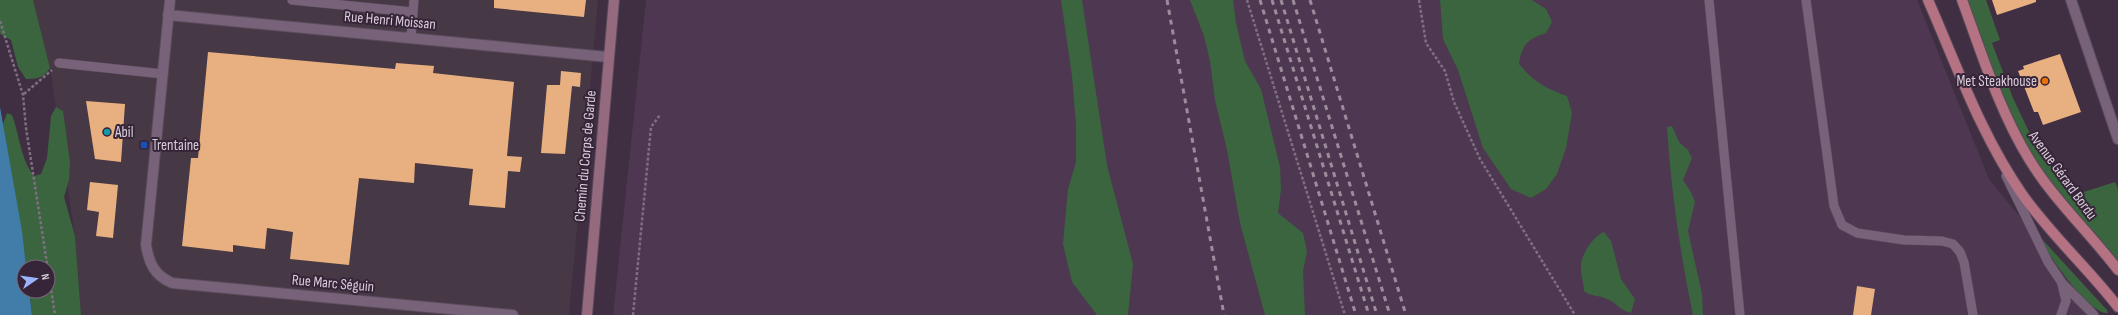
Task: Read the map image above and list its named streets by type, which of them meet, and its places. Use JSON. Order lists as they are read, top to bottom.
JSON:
{
  "streets": {
    "main road": ["Avenue Gérard Bordu"],
    "street": ["Rue Henri Moissan", "Chemin du Corps de Garde", "Rue Marc Séguin"]
  },
  "crossings": [
    ["Rue Henri Moissan", "Chemin du Corps de Garde"]
  ],
  "places": {
    "other": ["Met Steakhouse", "Abil"],
    "transit": ["Trentaine"]
  },
  "north": "right"
}
